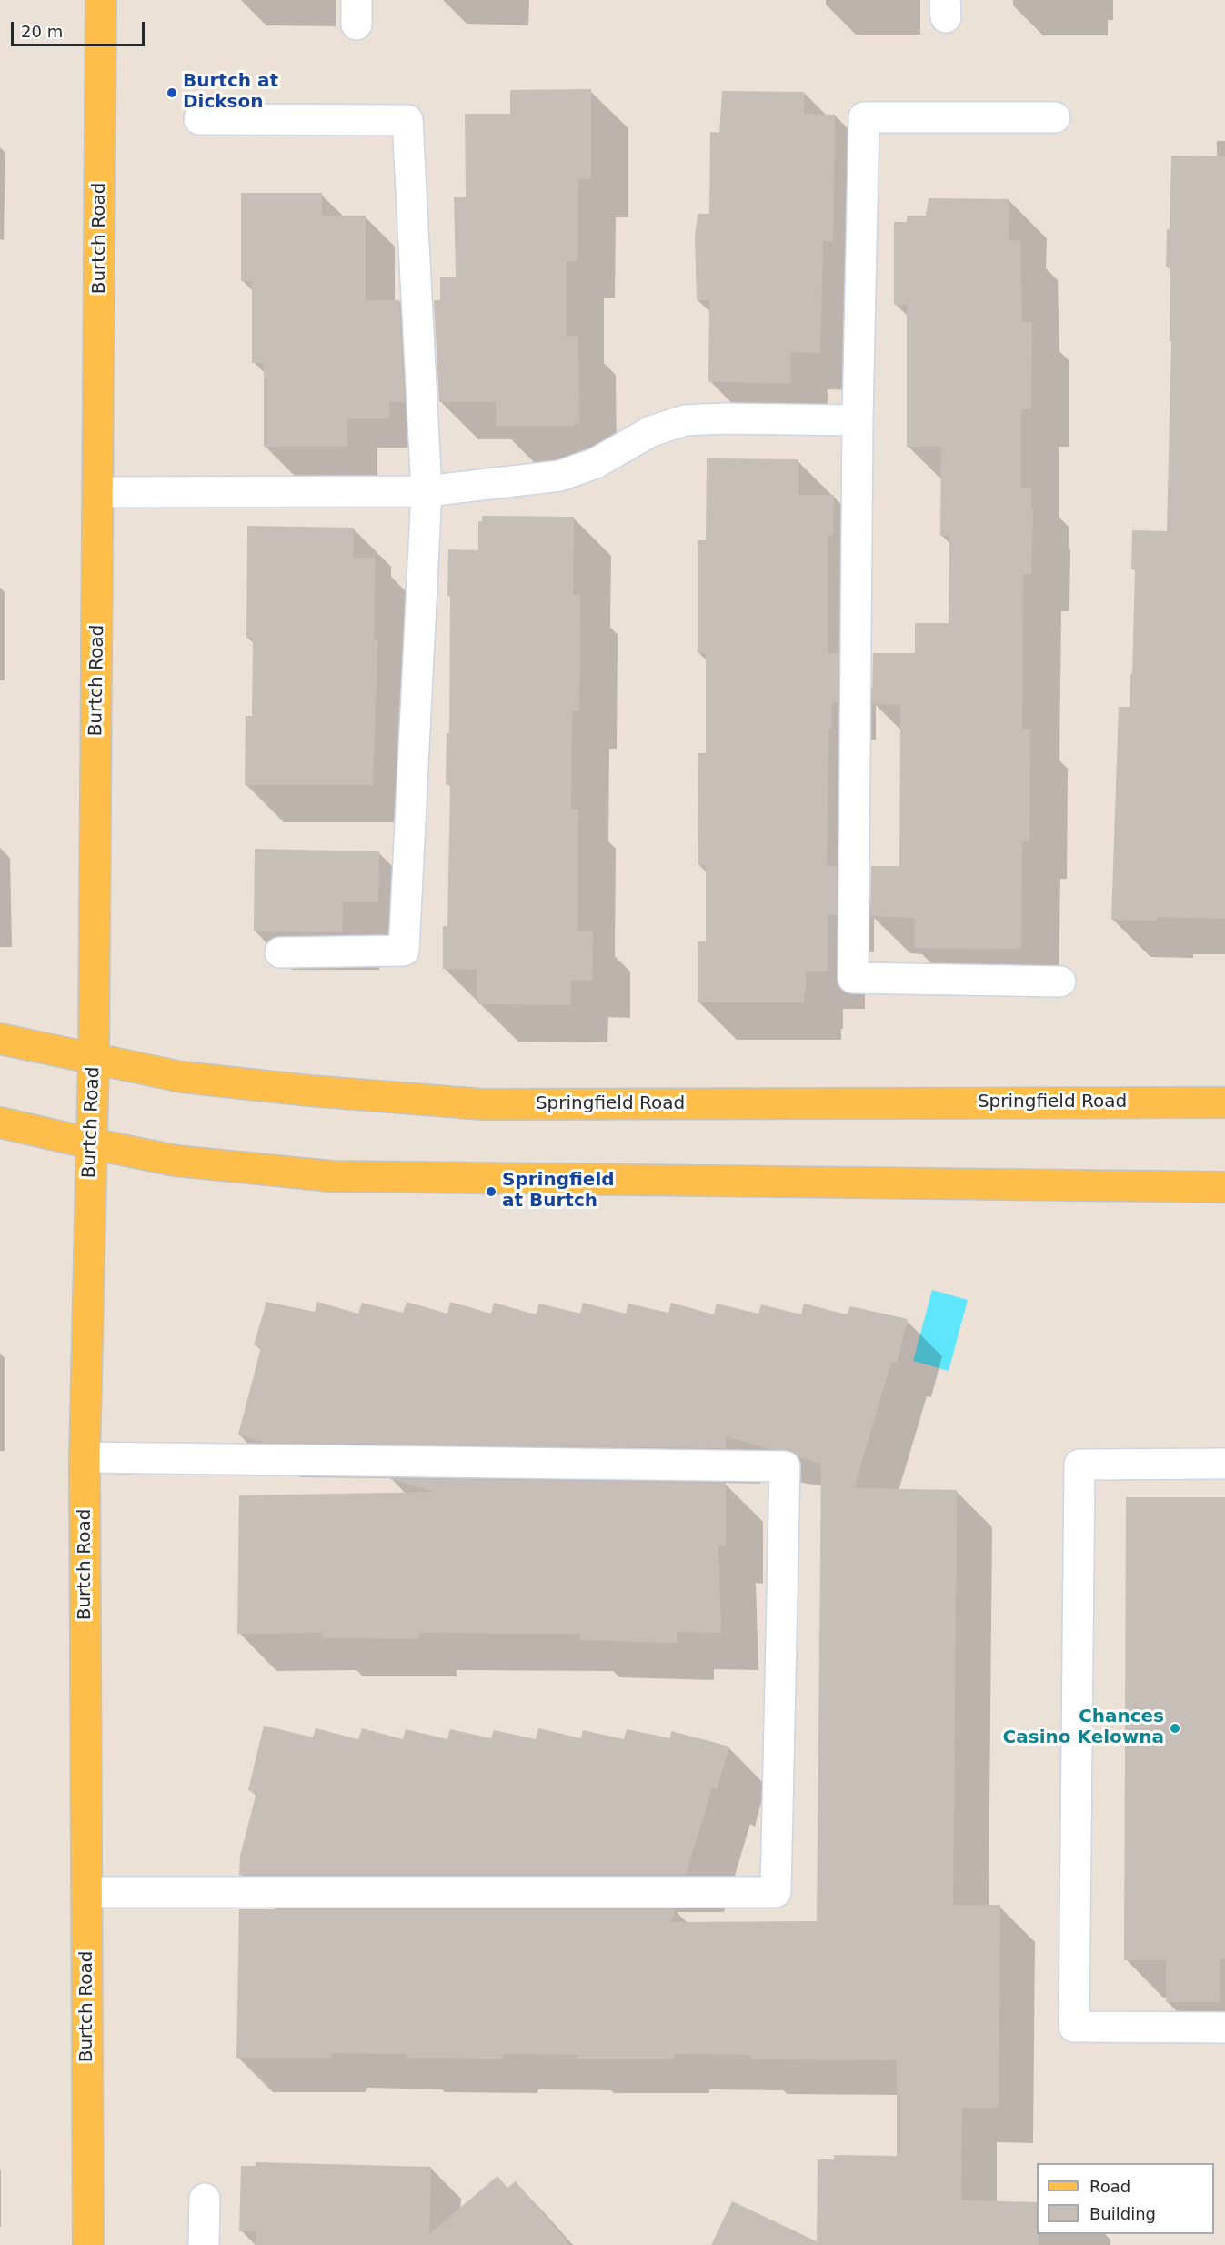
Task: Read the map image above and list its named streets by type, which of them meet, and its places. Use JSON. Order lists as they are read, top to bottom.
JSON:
{
  "streets": {
    "main road": ["Burtch Road", "Springfield Road"]
  },
  "crossings": [
    ["Burtch Road", "Springfield Road"]
  ],
  "places": ["Burtch at Dickson", "Springfield at Burtch", "Chances Casino Kelowna"],
  "legend": ["Road", "Building"],
  "scale_bar": "20 m"
}
